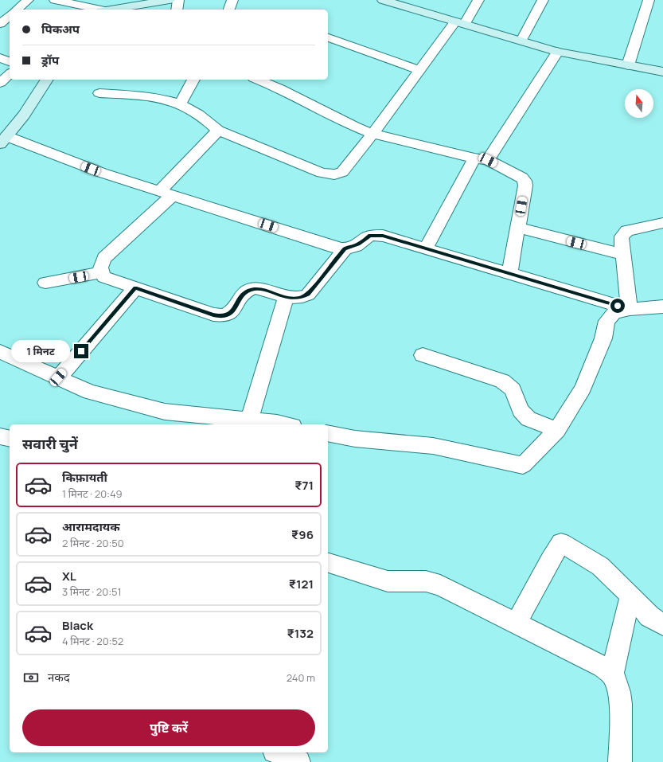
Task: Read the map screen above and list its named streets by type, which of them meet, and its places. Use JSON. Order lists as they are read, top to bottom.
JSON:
{
  "north": "top",
  "page": {
    "banner": ["पिकअप", "ड्रॉप"],
    "bubble": "1 मिनट",
    "heading": "सवारी चुनें",
    "list": [
      {
        "name": "किफ़ायती",
        "note": "1 मिनट · 20:49",
        "value": "₹71"
      },
      {
        "name": "आरामदायक",
        "note": "2 मिनट · 20:50",
        "value": "₹96"
      },
      {
        "name": "XL",
        "note": "3 मिनट · 20:51",
        "value": "₹121"
      },
      {
        "name": "Black",
        "note": "4 मिनट · 20:52",
        "value": "₹132"
      }
    ],
    "pay": ["नकद", "240 m"],
    "buttons": "पुष्टि करें"
  }
}
